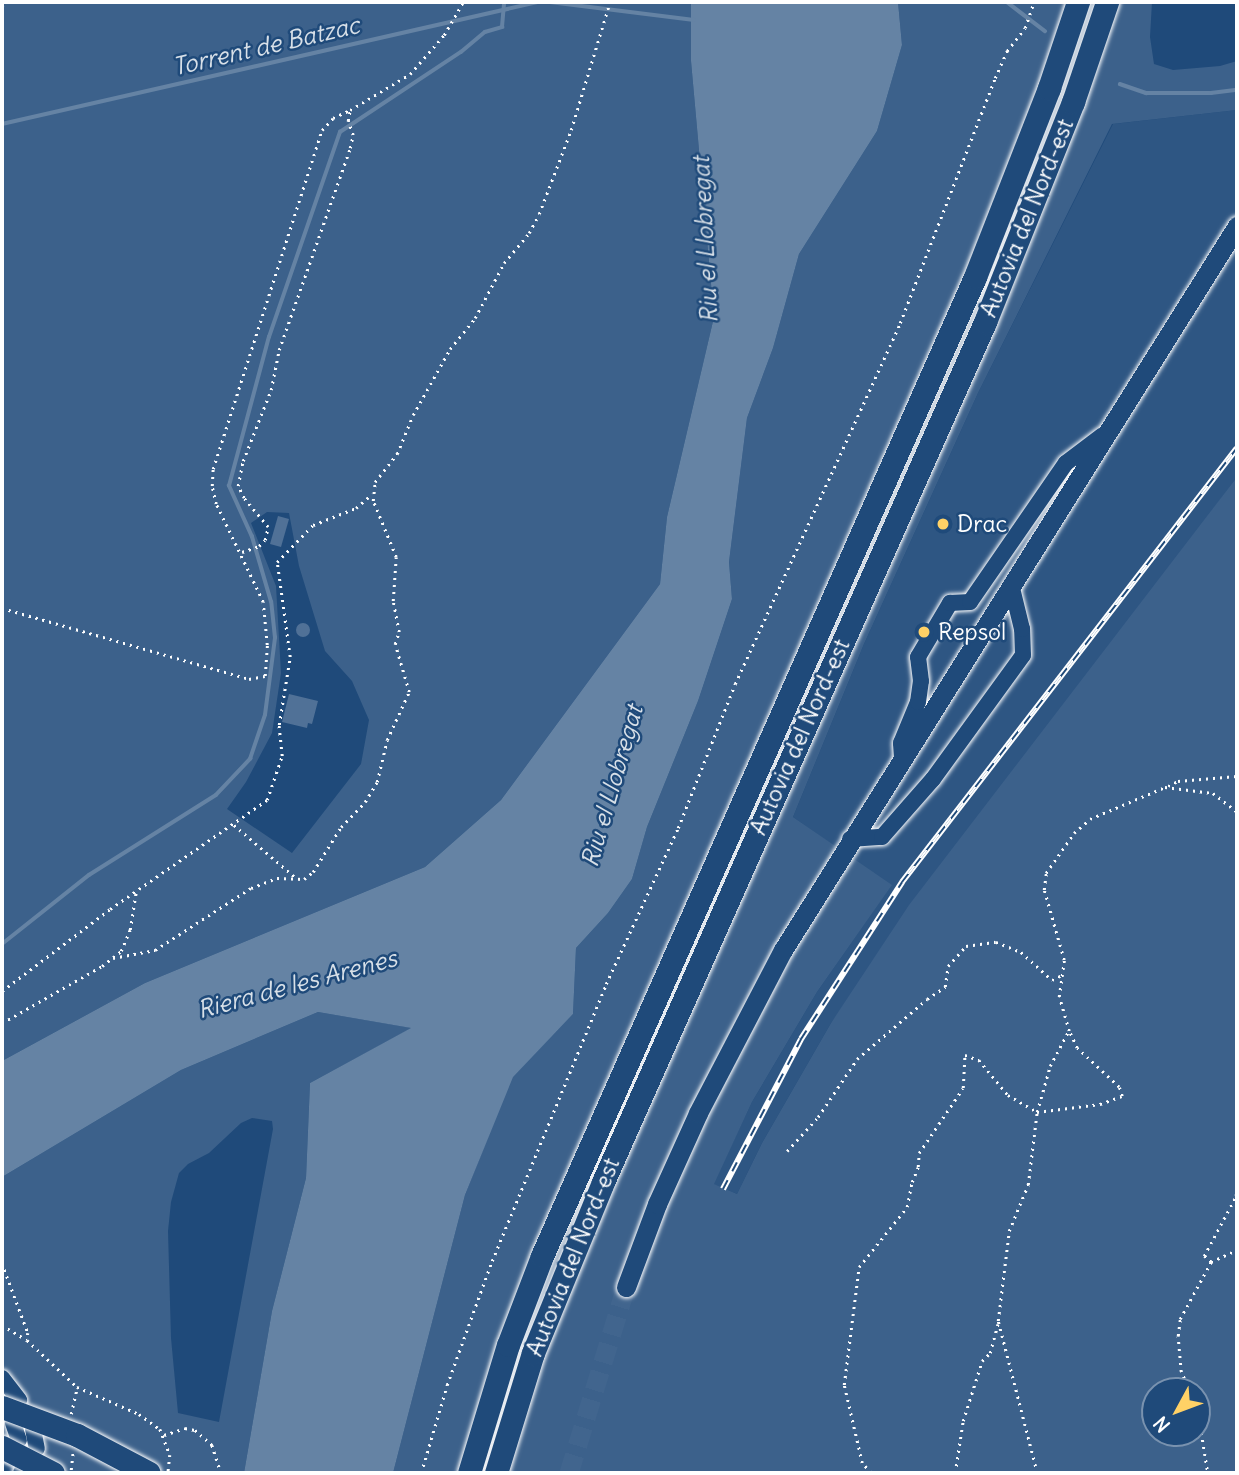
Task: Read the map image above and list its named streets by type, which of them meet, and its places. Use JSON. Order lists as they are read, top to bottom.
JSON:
{
  "streets": {
    "highway": ["Autovia del Nord-est"]
  },
  "water": ["Torrent de Batzac", "Riu el Llobregat", "Riera de les Arenes"],
  "places": ["Drac", "Repsol"],
  "north": "bottom left"
}
